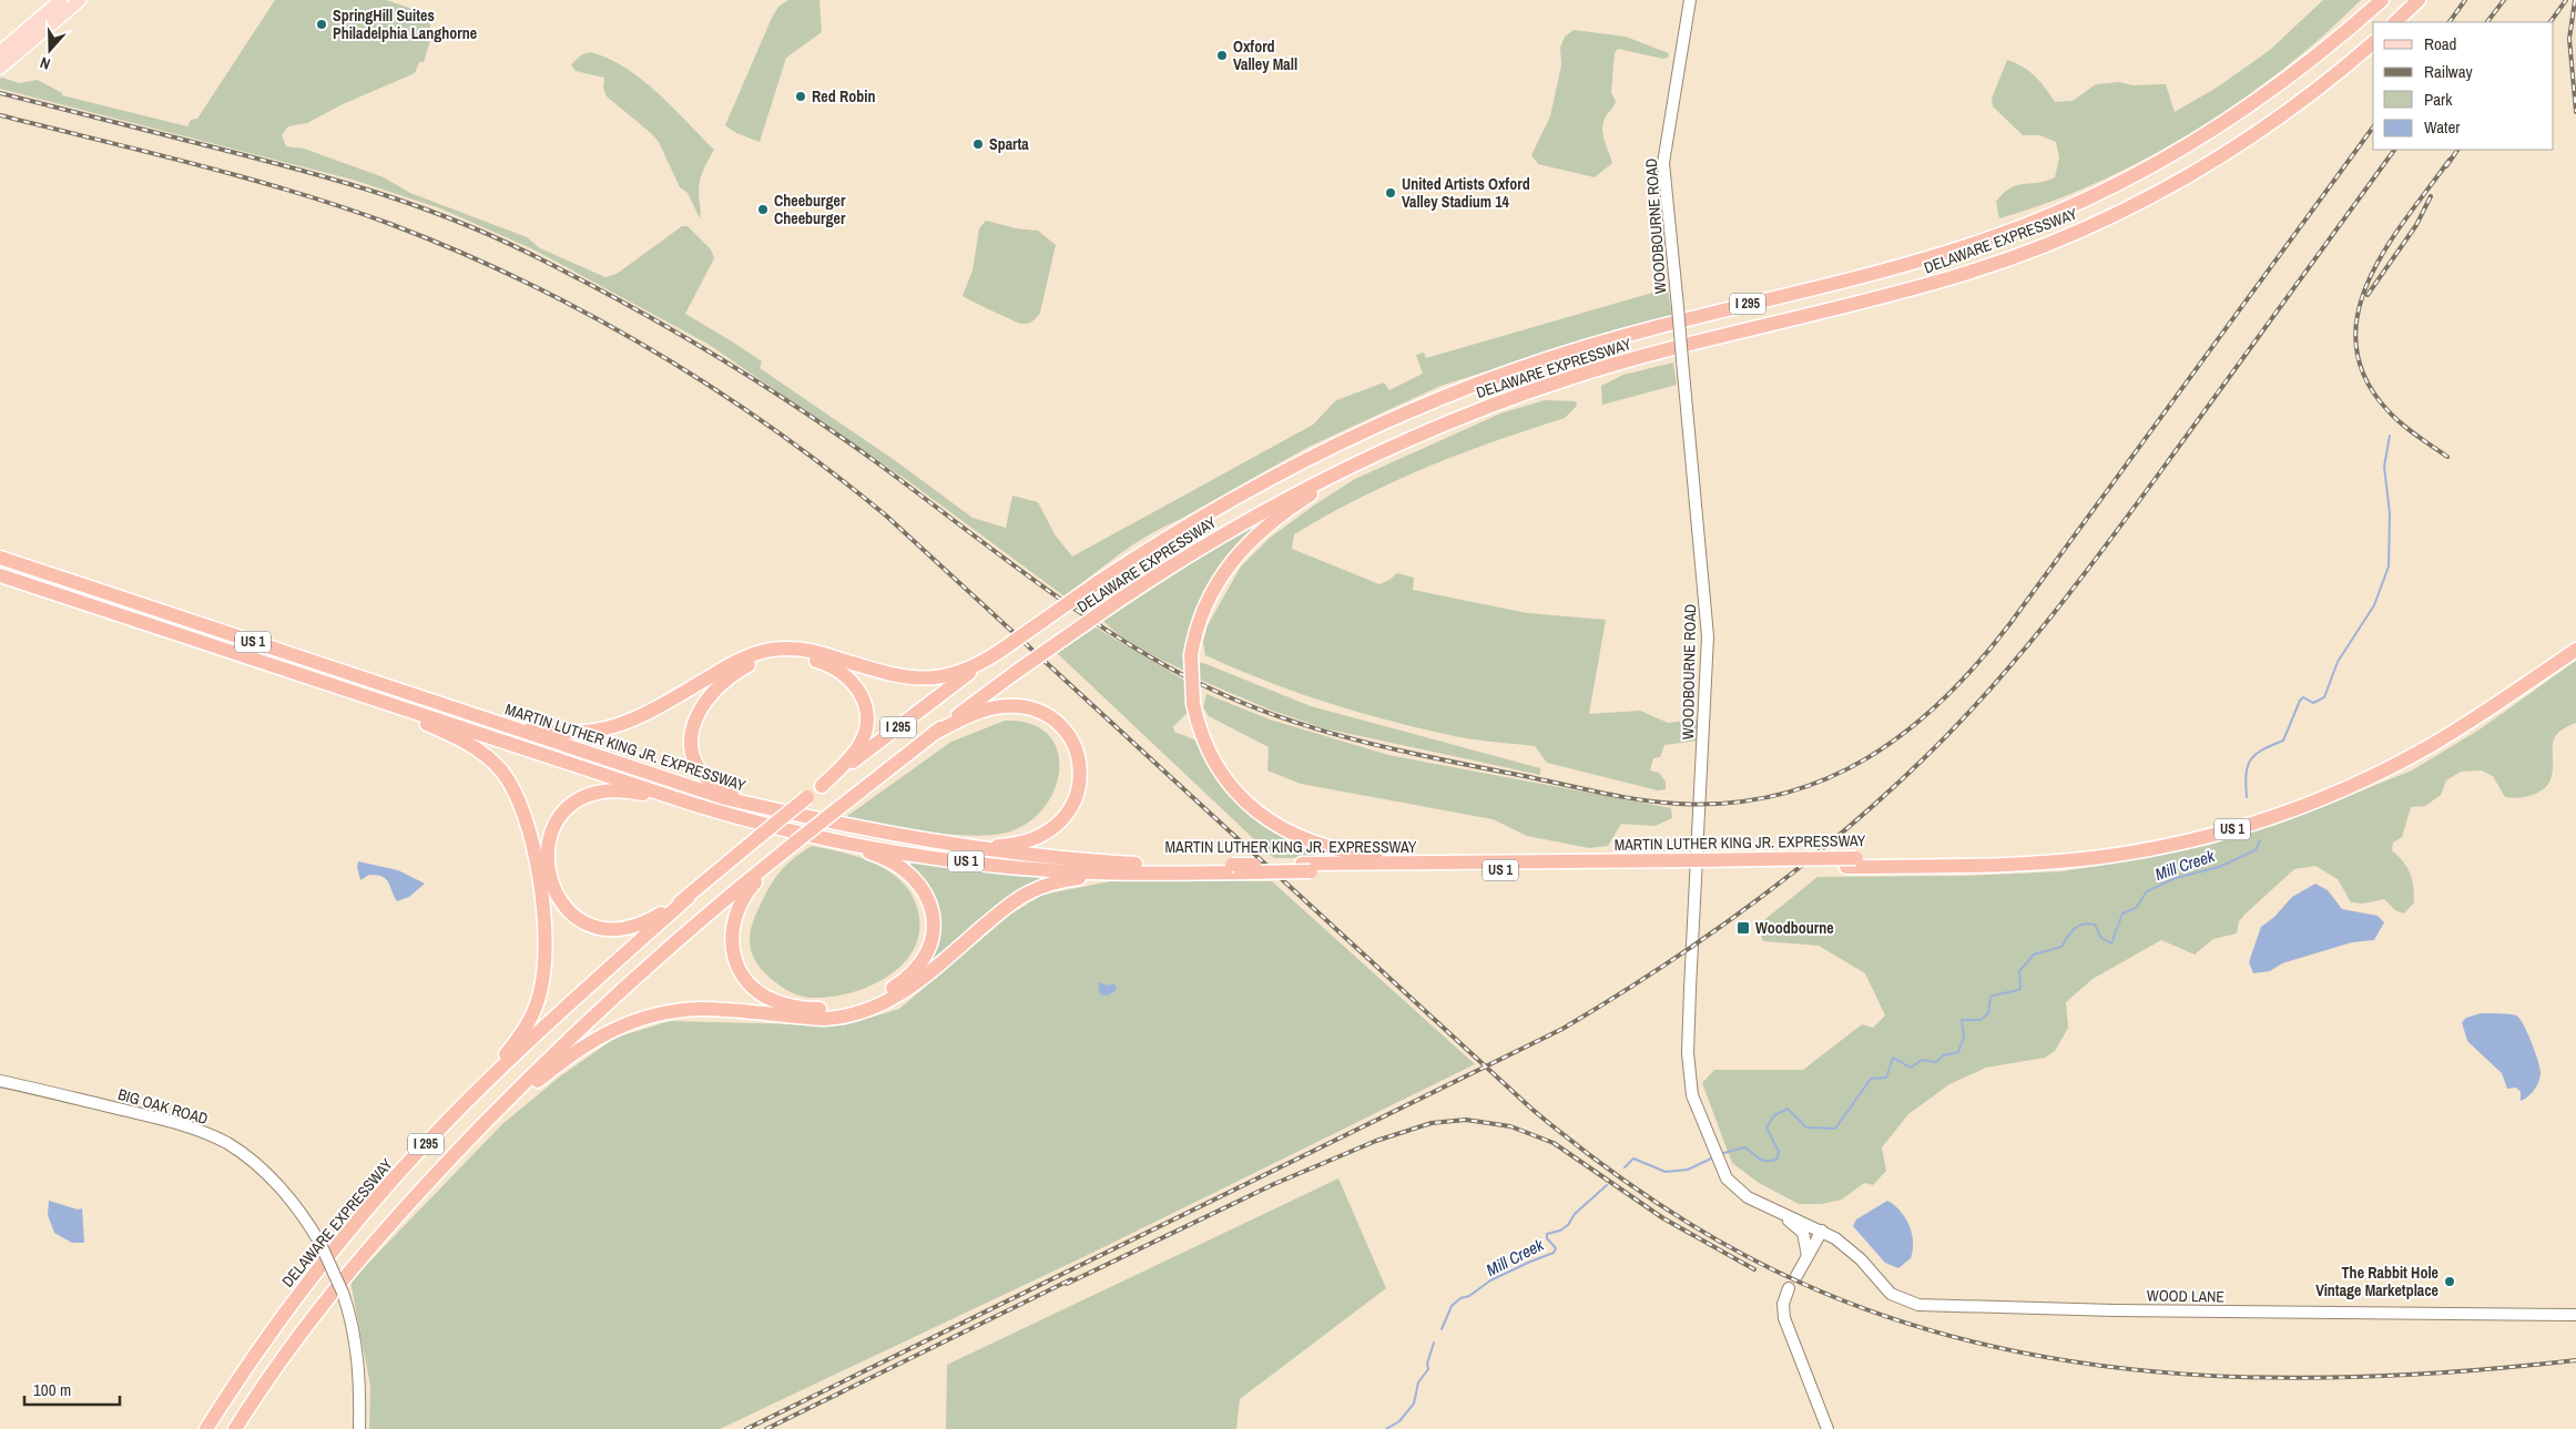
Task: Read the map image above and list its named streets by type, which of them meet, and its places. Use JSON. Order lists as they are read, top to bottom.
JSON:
{
  "streets": {
    "highway": [
      "DELAWARE EXPRESSWAY",
      "I 295",
      "US 1",
      "MARTIN LUTHER KING JR. EXPRESSWAY"
    ],
    "main road": ["WOODBOURNE ROAD", "BIG OAK ROAD", "WOOD LANE"]
  },
  "crossings": [
    ["WOODBOURNE ROAD", "WOOD LANE"],
    ["DELAWARE EXPRESSWAY", "I 295"]
  ],
  "water": ["Mill Creek"],
  "places": {
    "other": [
      "SpringHill Suites Philadelphia Langhorne",
      "Oxford Valley Mall",
      "Red Robin",
      "Sparta",
      "United Artists Oxford Valley Stadium 14",
      "Cheeburger Cheeburger",
      "The Rabbit Hole Vintage Marketplace"
    ],
    "transit": ["Woodbourne"]
  },
  "legend": [
    "Road",
    "Railway",
    "Park",
    "Water"
  ],
  "scale_bar": "100 m",
  "north": "bottom"
}
